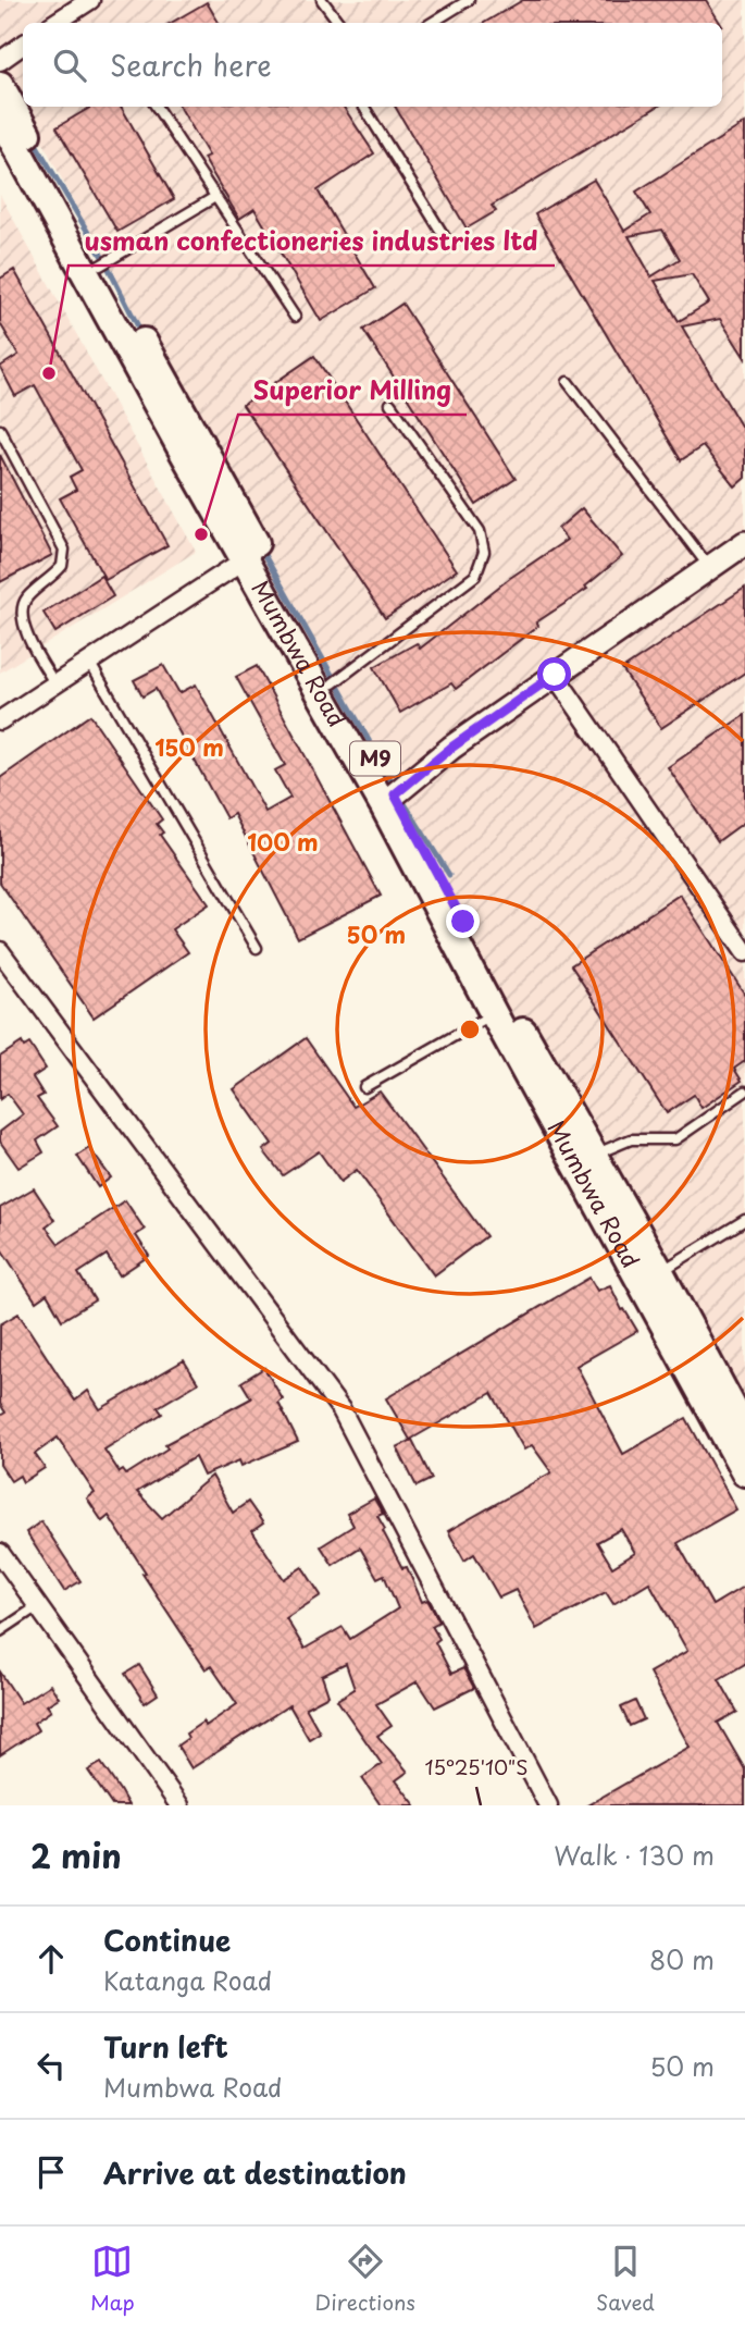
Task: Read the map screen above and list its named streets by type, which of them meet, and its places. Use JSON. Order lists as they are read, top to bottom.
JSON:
{
  "streets": {
    "main road": ["Mumbwa Road", "M9"]
  },
  "places": ["usman confectioneries industries ltd", "Superior Milling"],
  "page": {
    "search": "Search here",
    "heading": ["2 min", "Walk · 130 m"],
    "list": [
      ["Continue", "Katanga Road", "80 m"],
      ["Turn left", "Mumbwa Road", "50 m"],
      "Arrive at destination"
    ],
    "nav": ["Map", "Directions", "Saved"]
  },
  "coordinates": ["15°25'10\"S"],
  "rings": ["150 m", "100 m", "50 m"]
}
